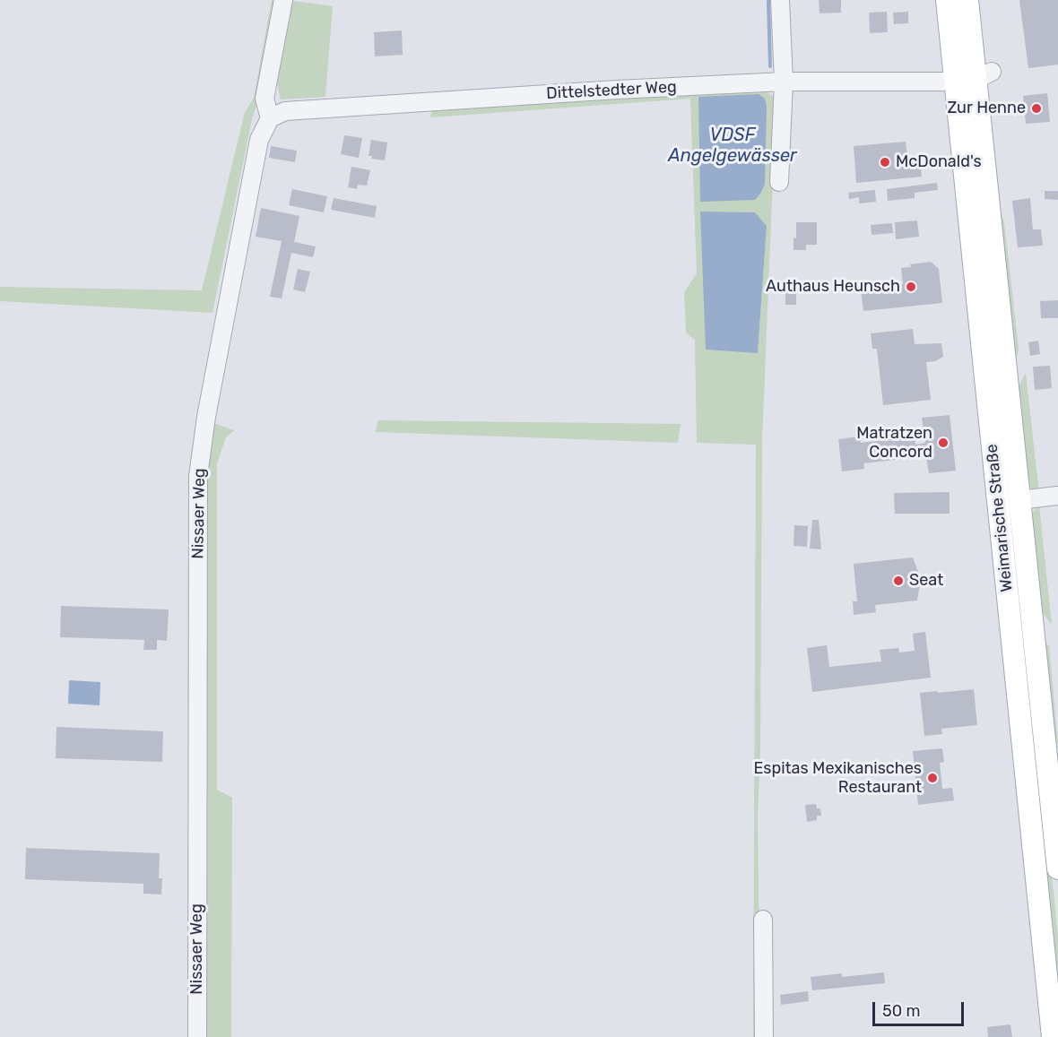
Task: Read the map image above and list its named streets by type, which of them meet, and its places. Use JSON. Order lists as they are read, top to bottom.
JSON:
{
  "streets": {
    "main road": ["Weimarische Straße"],
    "street": ["Dittelstedter Weg", "Nissaer Weg"]
  },
  "crossings": [
    ["Dittelstedter Weg", "Nissaer Weg"],
    ["Dittelstedter Weg", "Weimarische Straße"]
  ],
  "water": ["VDSF Angelgewässer"],
  "places": [
    "Zur Henne",
    "McDonald's",
    "Authaus Heunsch",
    "Matratzen Concord",
    "Seat",
    "Espitas Mexikanisches Restaurant"
  ],
  "scale_bar": "50 m"
}
